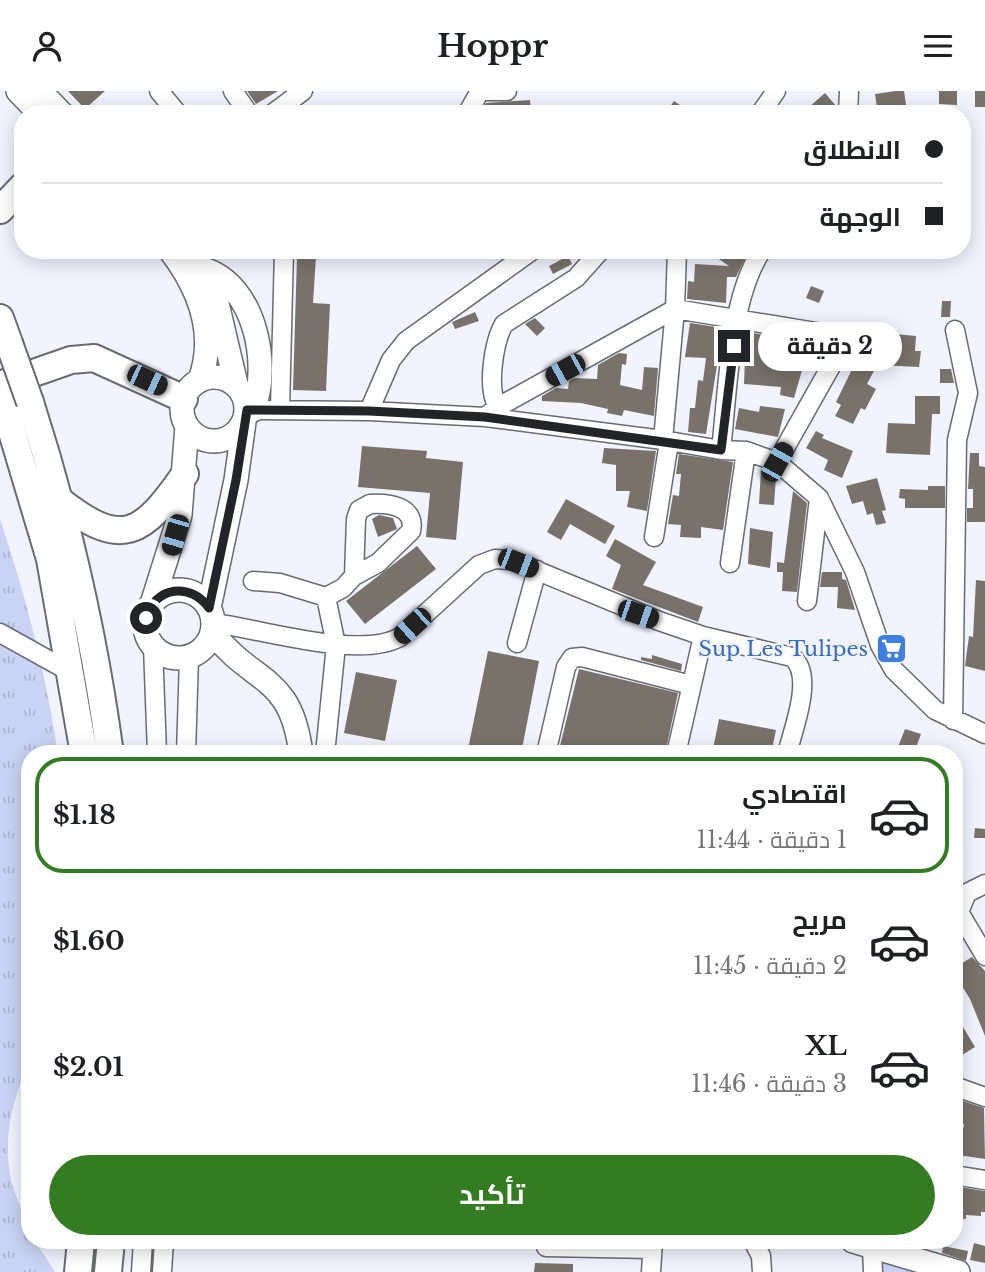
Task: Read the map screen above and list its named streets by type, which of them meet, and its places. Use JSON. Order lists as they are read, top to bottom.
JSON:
{
  "places": {
    "supermarket": ["Sup Les Tulipes"]
  },
  "page": {
    "header": "Hoppr",
    "banner": ["الانطلاق", "الوجهة"],
    "bubble": "2 دقيقة",
    "list": [
      {
        "name": "اقتصادي",
        "note": "1 دقيقة · 11:44",
        "value": "$1.18"
      },
      {
        "name": "مريح",
        "note": "2 دقيقة · 11:45",
        "value": "$1.60"
      },
      {
        "name": "XL",
        "note": "3 دقيقة · 11:46",
        "value": "$2.01"
      }
    ],
    "buttons": "تأكيد"
  }
}
